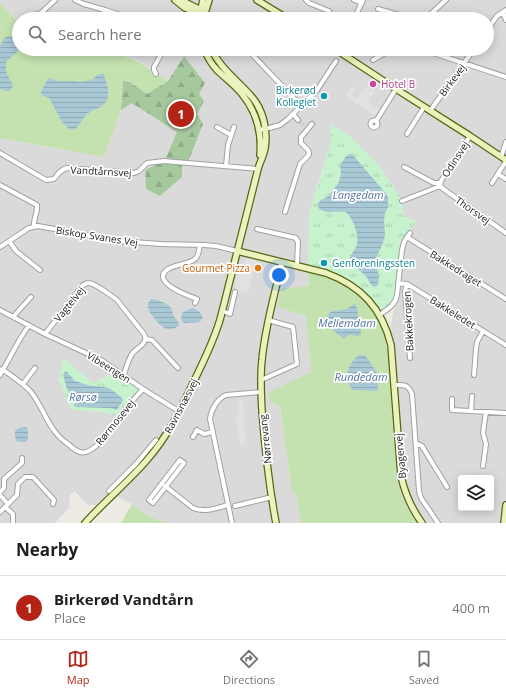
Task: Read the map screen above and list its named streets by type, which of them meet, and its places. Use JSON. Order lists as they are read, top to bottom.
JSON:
{
  "streets": {
    "main road": ["Ravnsnæsvej", "Nørrevang", "Byagervej"],
    "street": [
      "Birkevej",
      "Odinsvej",
      "Vandtårnsvej",
      "Thorsvej",
      "Biskop Svanes Vej",
      "Bakkedraget",
      "Vagtelvej",
      "Bakkeledet",
      "Bakkekrogen",
      "Vibeengen",
      "Rørmosevej"
    ]
  },
  "crossings": [
    ["Odinsvej", "Thorsvej"],
    ["Vandtårnsvej", "Ravnsnæsvej"],
    ["Biskop Svanes Vej", "Ravnsnæsvej"],
    ["Biskop Svanes Vej", "Byagervej"],
    ["Bakkedraget", "Bakkeledet"],
    ["Vagtelvej", "Vibeengen"],
    ["Bakkeledet", "Bakkekrogen"],
    ["Vibeengen", "Ravnsnæsvej"],
    ["Vibeengen", "Rørmosevej"],
    ["Ravnsnæsvej", "Byagervej"],
    ["Nørrevang", "Byagervej"]
  ],
  "water": [
    "Langedam",
    "Mellemdam",
    "Rundedam",
    "Rørsø"
  ],
  "places": [
    "Hotel B",
    "Birkerød Kollegiet",
    "Genforeningssten",
    "Gourmet Pizza"
  ],
  "page": {
    "search": "Search here",
    "pins": "1",
    "heading": "Nearby",
    "list": [
      {
        "mark": "1",
        "name": "Birkerød Vandtårn",
        "note": "Place",
        "value": "400 m"
      }
    ],
    "nav": ["Map", "Directions", "Saved"]
  }
}
